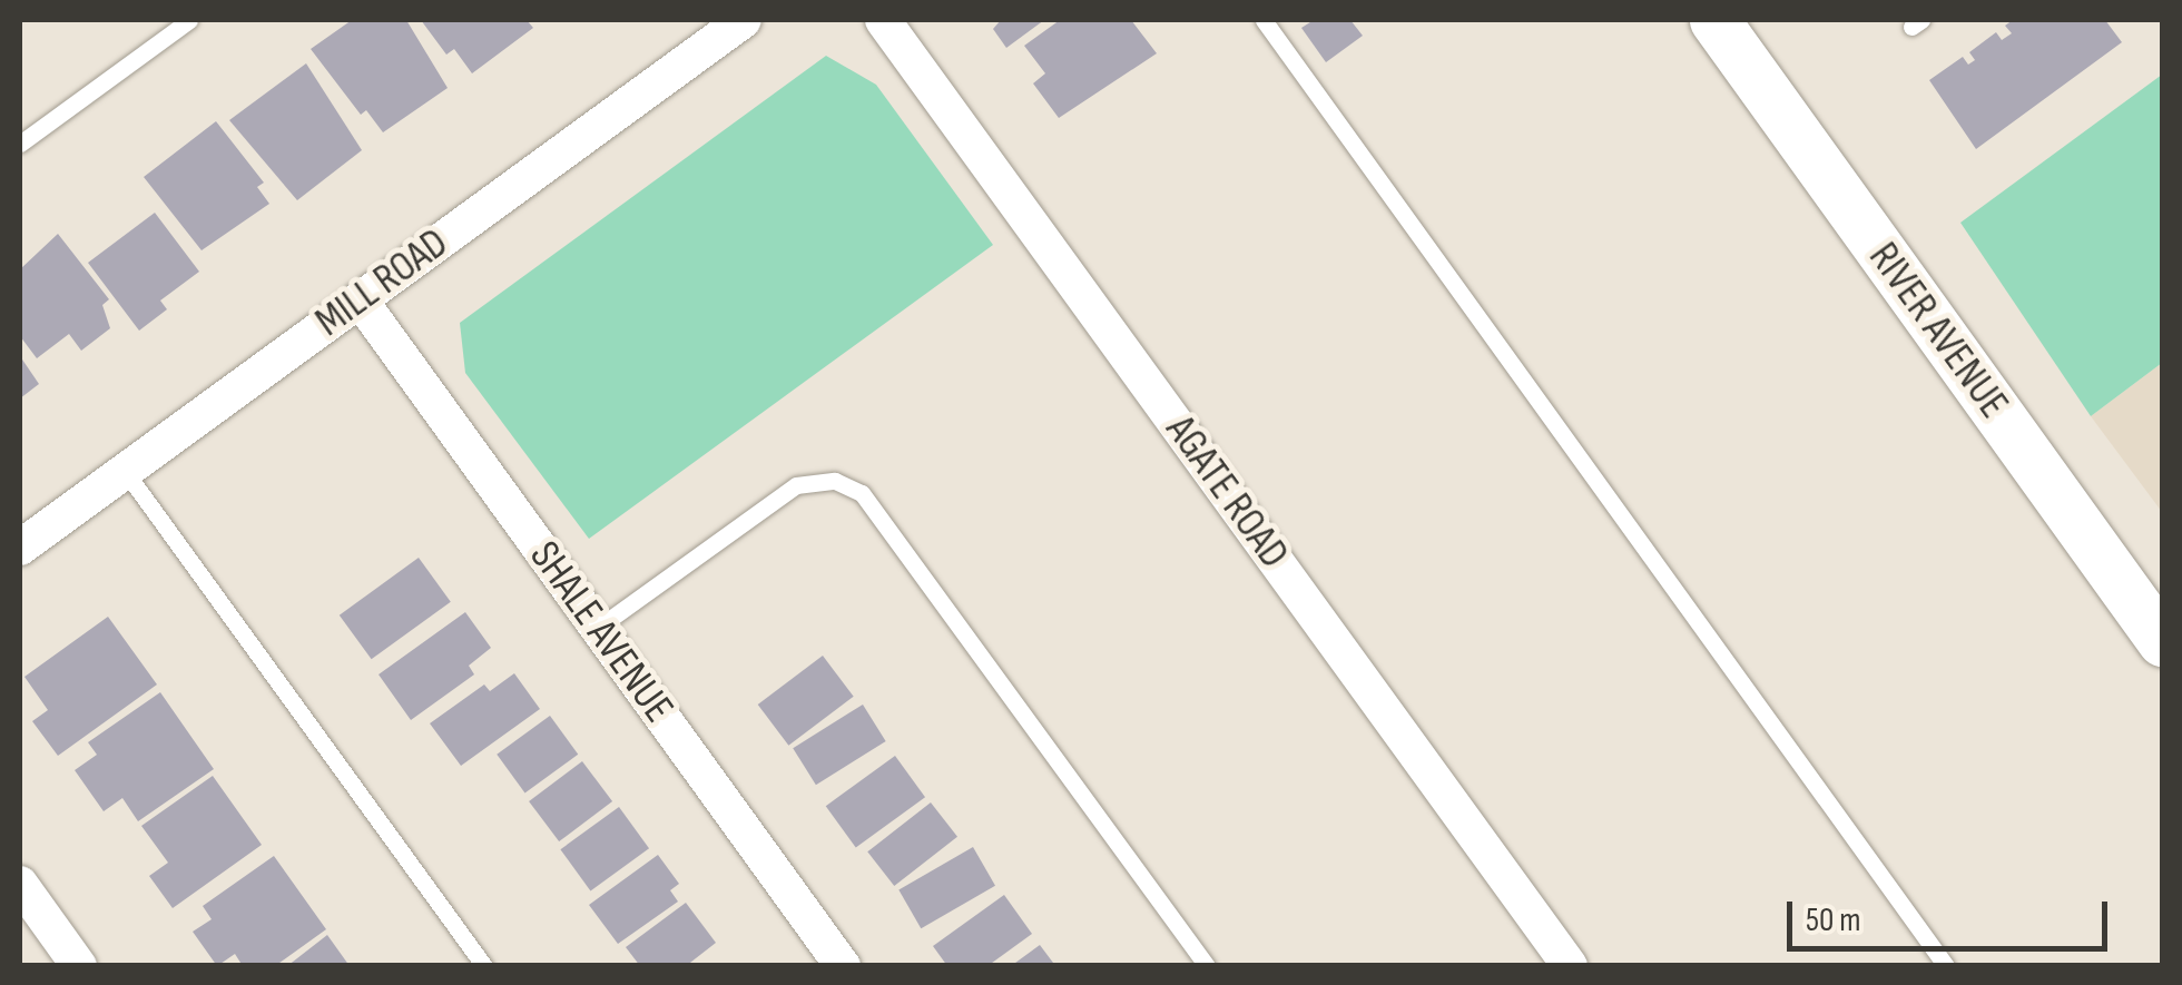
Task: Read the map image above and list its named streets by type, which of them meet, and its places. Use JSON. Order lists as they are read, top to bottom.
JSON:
{
  "streets": {
    "street": [
      "MILL ROAD",
      "RIVER AVENUE",
      "AGATE ROAD",
      "SHALE AVENUE"
    ]
  },
  "crossings": [
    ["MILL ROAD", "SHALE AVENUE"]
  ],
  "scale_bar": "50 m"
}
